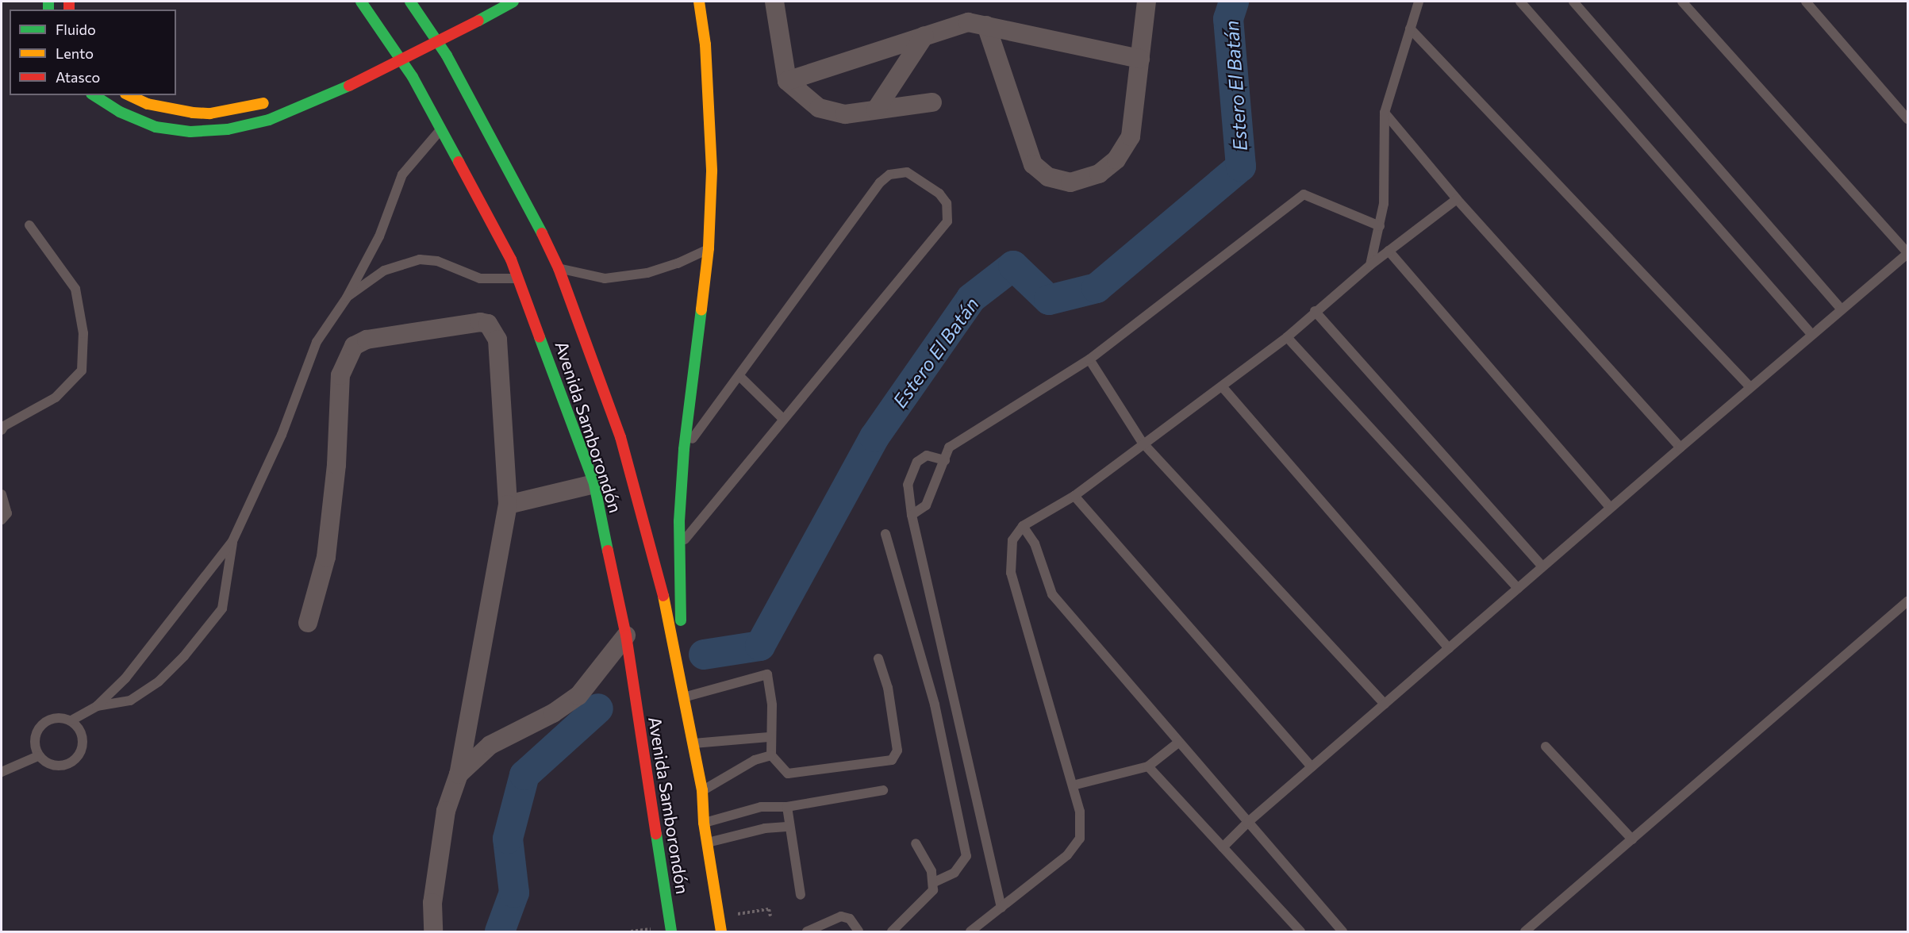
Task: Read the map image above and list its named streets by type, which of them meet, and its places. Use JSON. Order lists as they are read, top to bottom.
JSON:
{
  "streets": {
    "highway": ["Avenida Samborondón"]
  },
  "water": ["Estero El Batán"],
  "legend": ["Fluido", "Lento", "Atasco"]
}
